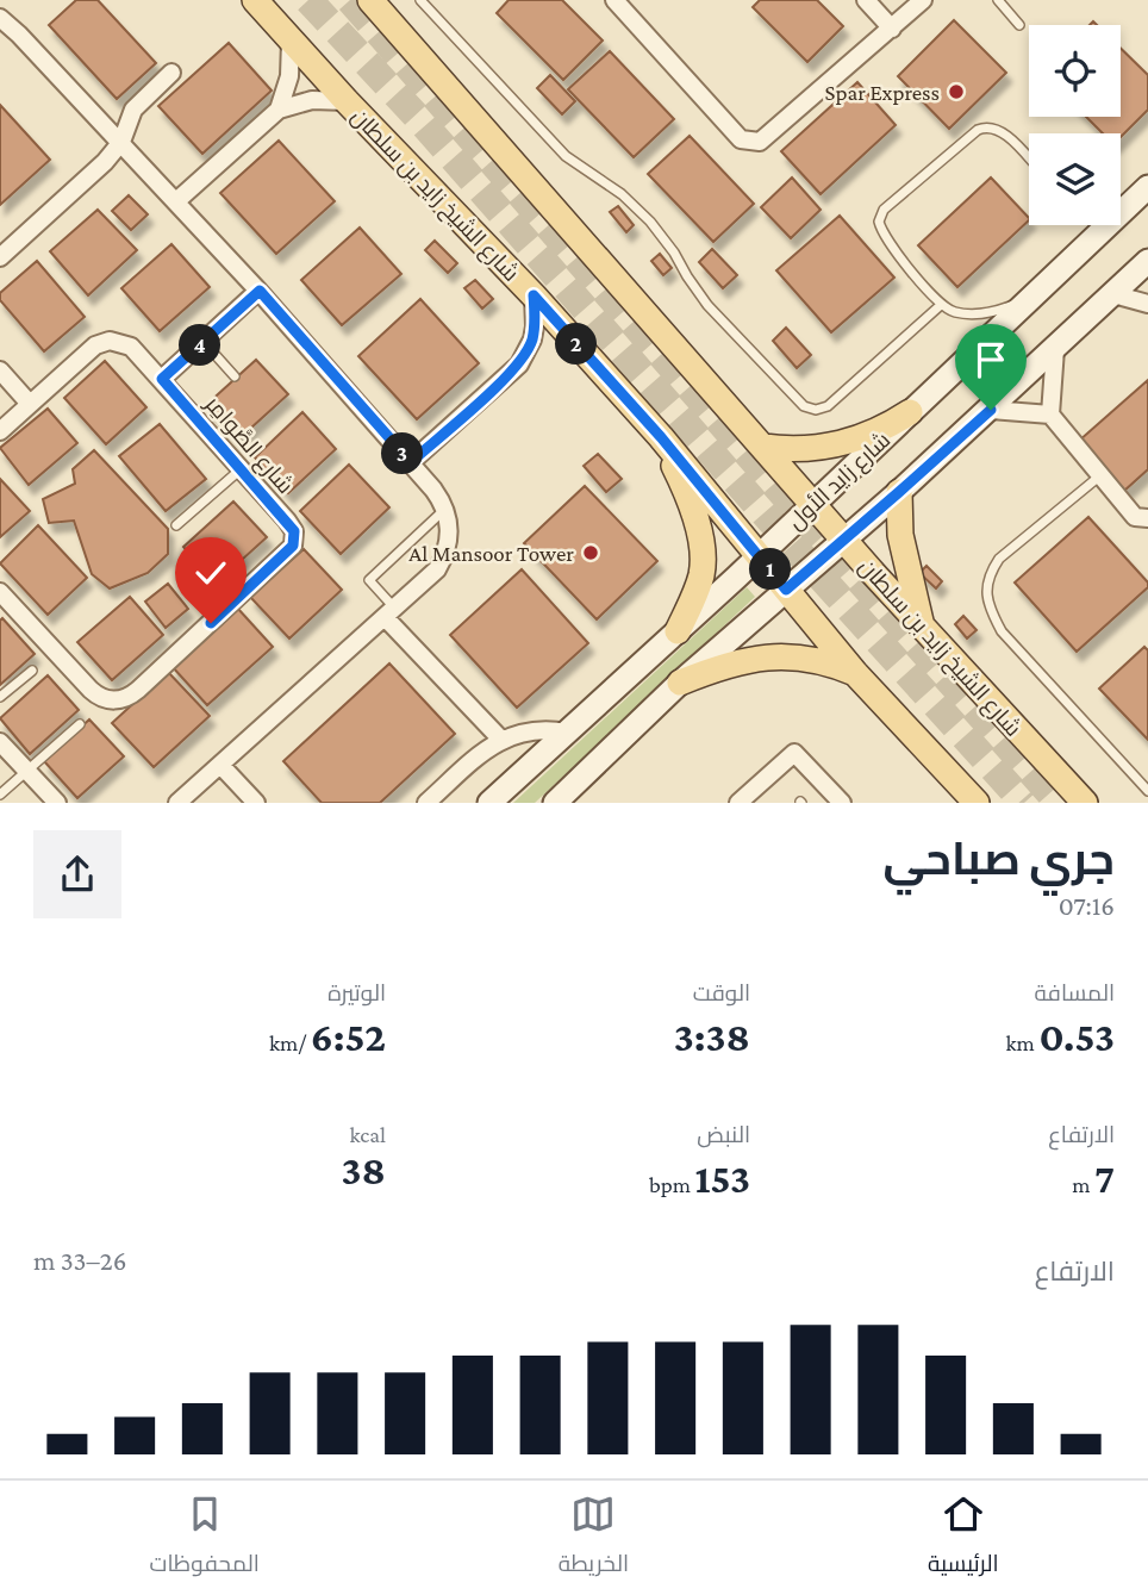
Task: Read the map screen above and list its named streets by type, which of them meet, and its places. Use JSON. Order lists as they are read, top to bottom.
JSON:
{
  "streets": {
    "main road": ["شارع الشيخ زايد بن سلطان", "شارع زايد الأول"],
    "street": ["شارع الصَّوامِر"]
  },
  "crossings": [
    ["شارع الشيخ زايد بن سلطان", "شارع زايد الأول"]
  ],
  "places": ["Spar Express", "Al Mansoor Tower"],
  "page": {
    "pins": [
      "2",
      "4",
      "3",
      "1"
    ],
    "heading": ["جري صباحي", "07:16"],
    "stats": [
      ["المسافة", "0.53 km"],
      ["الوقت", "3:38"],
      ["الوتيرة", "6:52 /km"],
      ["الارتفاع", "7 m"],
      ["النبض", "153 bpm"],
      ["kcal", "38"]
    ],
    "chart": ["الارتفاع", "26–33 m"],
    "tabs": ["الرئيسية", "الخريطة", "المحفوظات"]
  }
}
